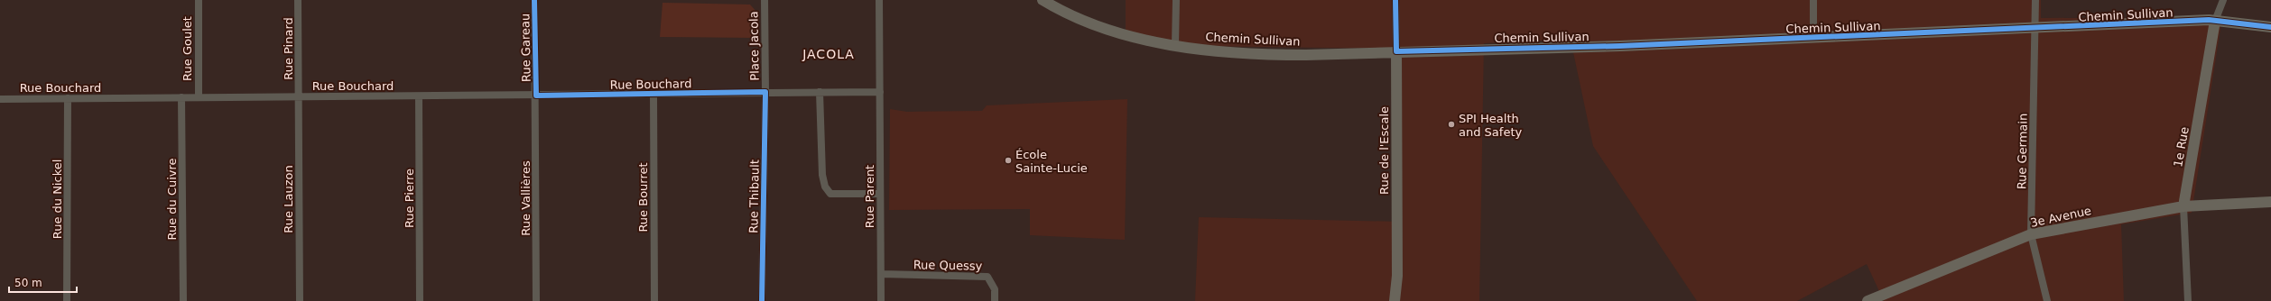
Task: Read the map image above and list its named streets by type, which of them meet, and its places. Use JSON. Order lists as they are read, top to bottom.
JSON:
{
  "streets": {
    "street": [
      "Chemin Sullivan",
      "Place Jacola",
      "Rue Gareau",
      "Rue Goulet",
      "Rue Pinard",
      "Rue Bouchard",
      "1e Rue",
      "Rue de l'Escale",
      "Rue Germain",
      "Rue Thibault",
      "Rue Parent",
      "Rue Bourret",
      "Rue Pierre",
      "Rue Vallières",
      "Rue du Nickel",
      "Rue du Cuivre",
      "Rue Lauzon",
      "3e Avenue",
      "Rue Quessy"
    ]
  },
  "crossings": [
    ["Chemin Sullivan", "1e Rue"],
    ["Chemin Sullivan", "Rue de l'Escale"],
    ["Chemin Sullivan", "Rue Germain"],
    ["Place Jacola", "Rue Bouchard"],
    ["Place Jacola", "Rue Thibault"],
    ["Rue Gareau", "Rue Bouchard"],
    ["Rue Gareau", "Rue Vallières"],
    ["Rue Goulet", "Rue Bouchard"],
    ["Rue Pinard", "Rue Bouchard"],
    ["Rue Pinard", "Rue Lauzon"],
    ["Rue Bouchard", "Rue Thibault"],
    ["Rue Bouchard", "Rue Parent"],
    ["Rue Bouchard", "Rue Bourret"],
    ["Rue Bouchard", "Rue Pierre"],
    ["Rue Bouchard", "Rue Vallières"],
    ["Rue Bouchard", "Rue du Nickel"],
    ["Rue Bouchard", "Rue du Cuivre"],
    ["Rue Bouchard", "Rue Lauzon"],
    ["1e Rue", "3e Avenue"],
    ["Rue Germain", "3e Avenue"],
    ["Rue Parent", "Rue Quessy"]
  ],
  "districts": ["JACOLA"],
  "places": ["SPI Health and Safety", "École Sainte-Lucie"],
  "scale_bar": "50 m"
}
